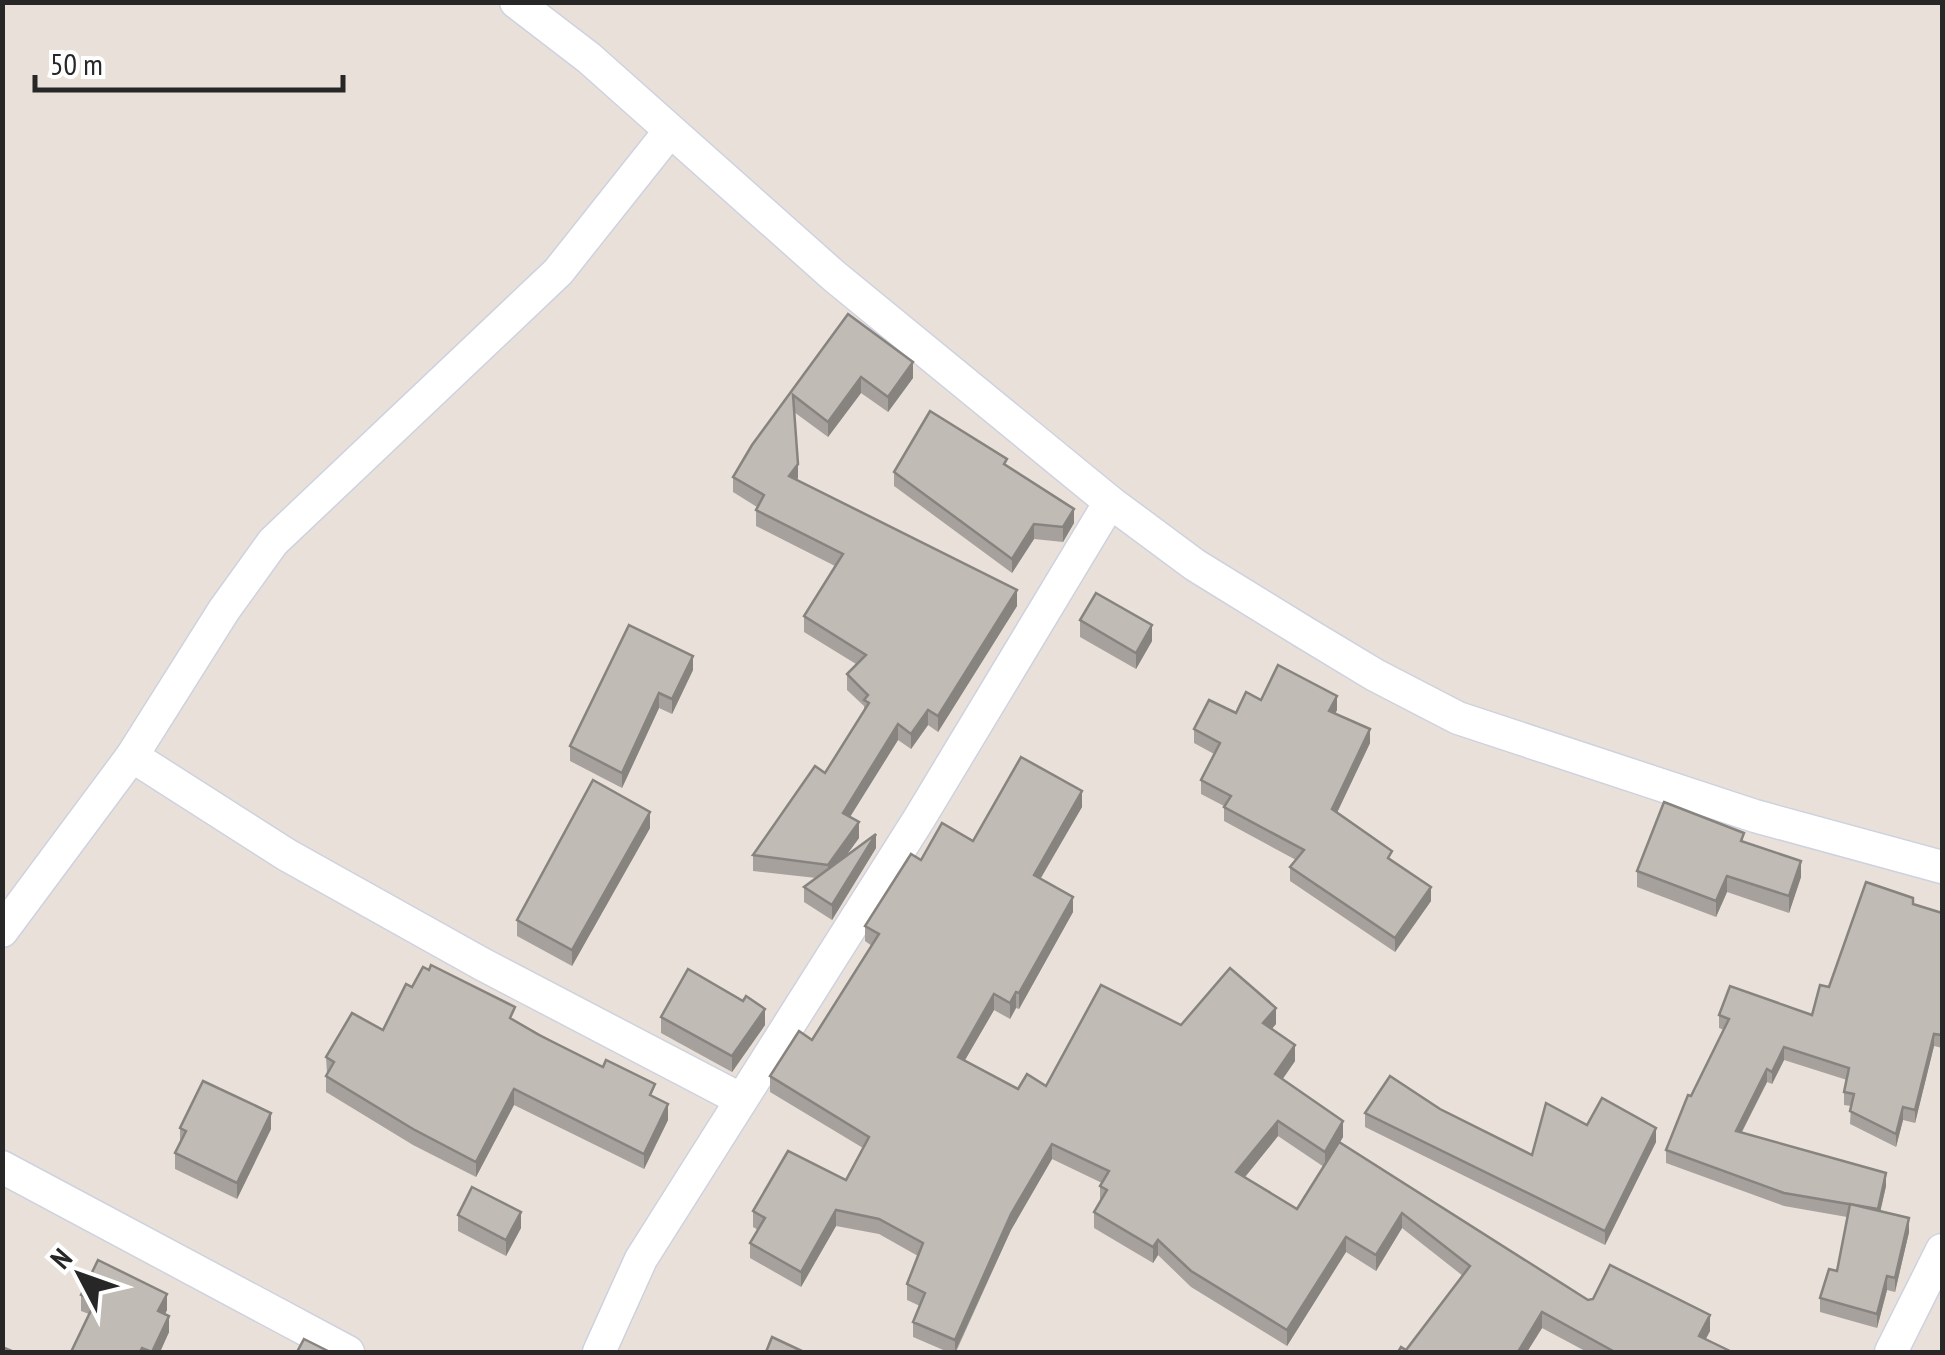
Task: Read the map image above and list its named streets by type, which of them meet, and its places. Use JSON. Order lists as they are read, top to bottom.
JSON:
{
  "scale_bar": "50 m",
  "north": "top left"
}
